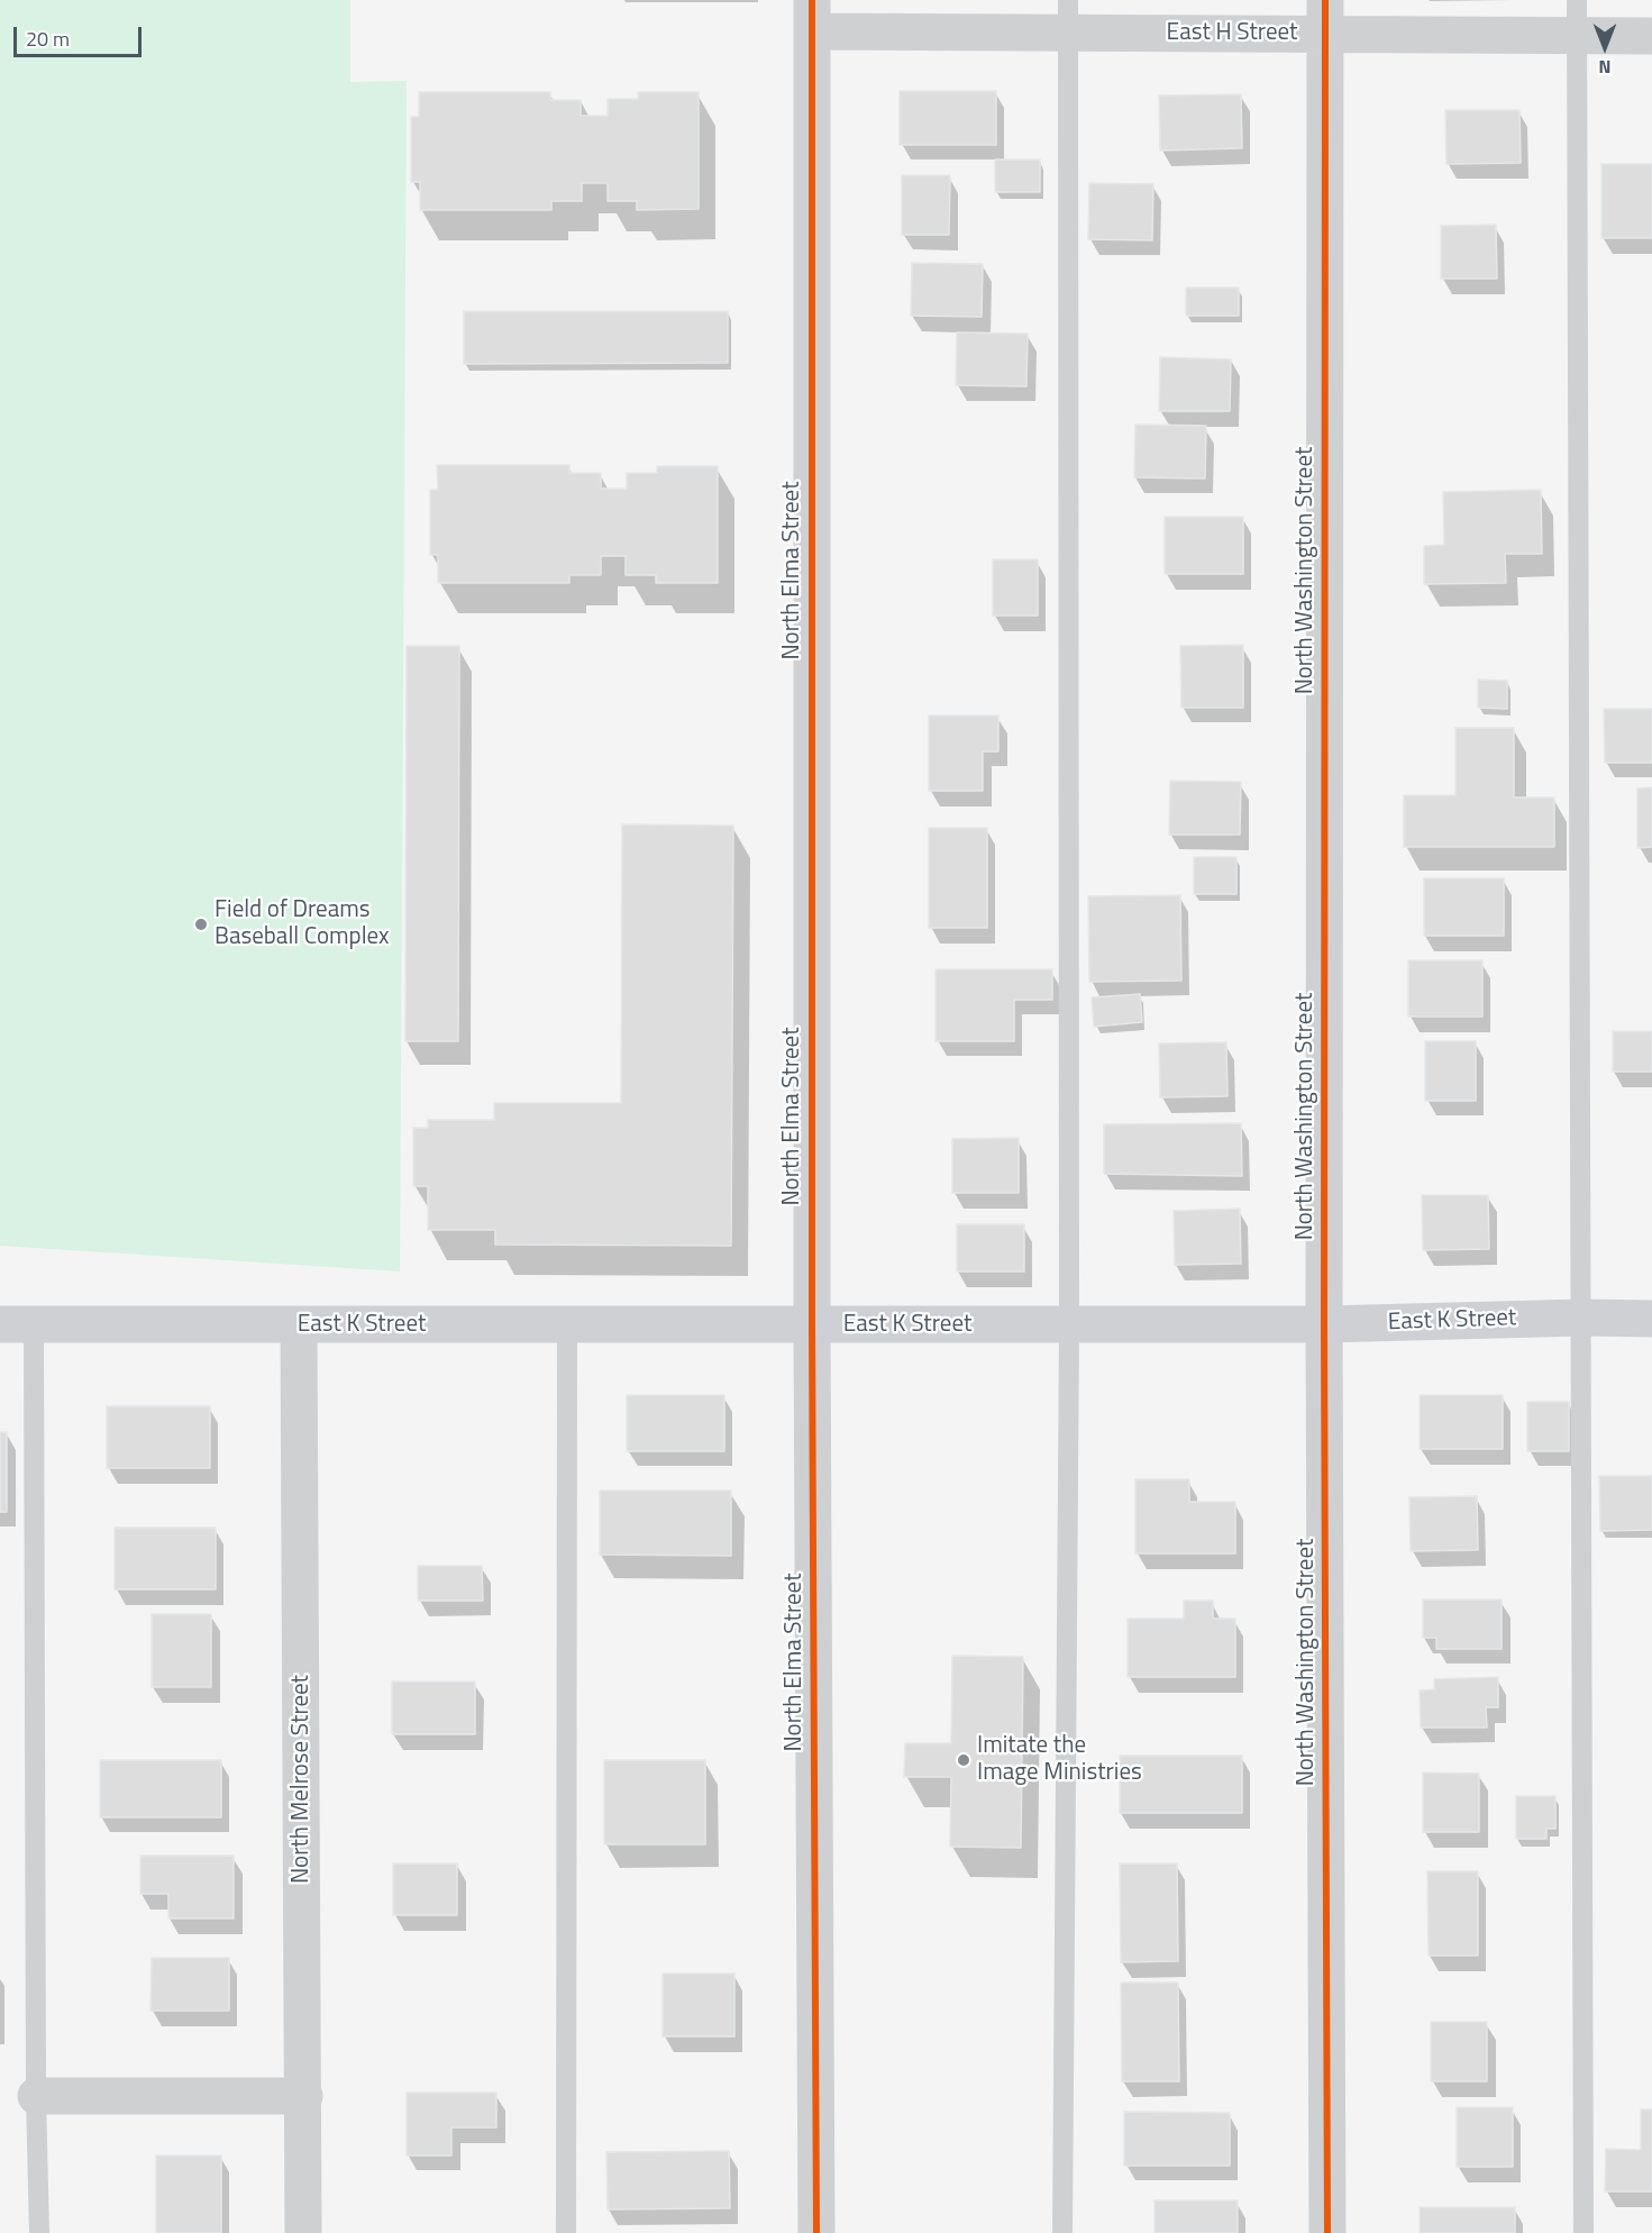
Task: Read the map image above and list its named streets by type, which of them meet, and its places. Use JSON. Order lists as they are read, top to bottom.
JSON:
{
  "streets": {
    "street": [
      "East H Street",
      "North Elma Street",
      "North Washington Street",
      "East K Street",
      "North Melrose Street"
    ]
  },
  "crossings": [
    ["East H Street", "North Elma Street"],
    ["East H Street", "North Washington Street"],
    ["North Elma Street", "East K Street"],
    ["North Washington Street", "East K Street"],
    ["East K Street", "North Melrose Street"]
  ],
  "places": ["Field of Dreams Baseball Complex", "Imitate the Image Ministries"],
  "scale_bar": "20 m",
  "north": "bottom"
}
